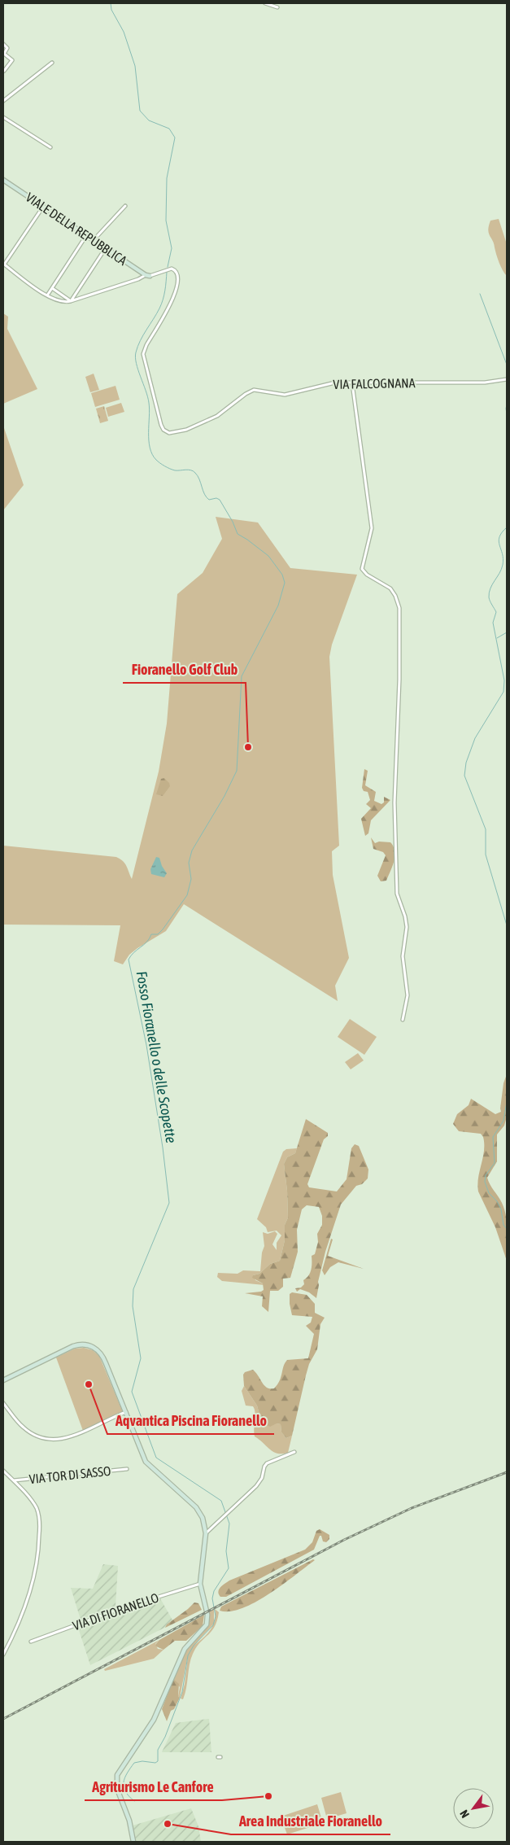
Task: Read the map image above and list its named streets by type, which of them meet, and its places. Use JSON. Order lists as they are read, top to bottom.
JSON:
{
  "streets": {
    "street": [
      "VIALE DELLA REPUBBLICA",
      "VIA FALCOGNANA",
      "VIA TOR DI SASSO",
      "VIA DI FIORANELLO"
    ]
  },
  "crossings": [
    ["VIALE DELLA REPUBBLICA", "VIA FALCOGNANA"]
  ],
  "water": ["Fosso Fioranello o delle Scopette"],
  "places": [
    "Fioranello Golf Club",
    "Aqvantica Piscina Fioranello",
    "Agriturismo Le Canfore",
    "Area Industriale Fioranello"
  ],
  "north": "bottom left"
}
